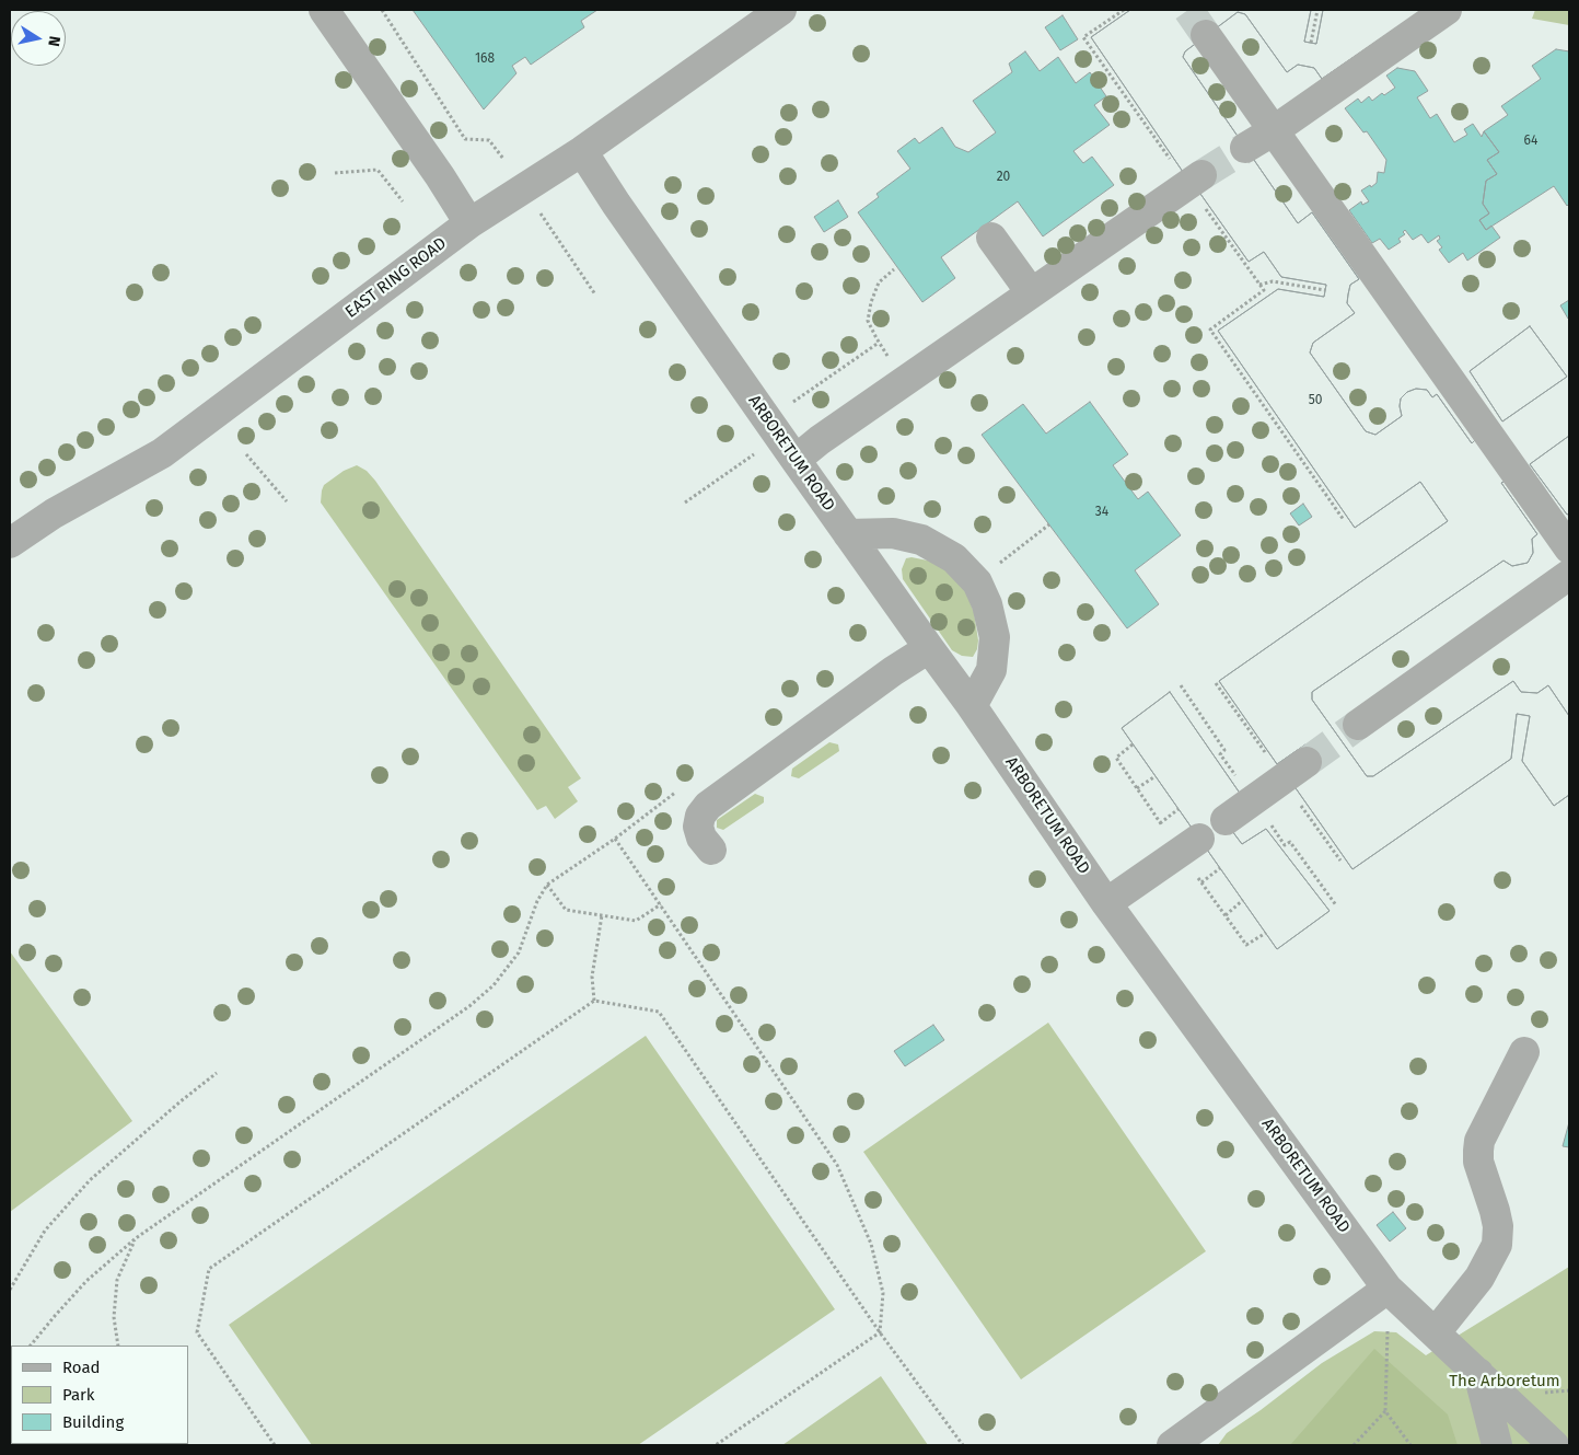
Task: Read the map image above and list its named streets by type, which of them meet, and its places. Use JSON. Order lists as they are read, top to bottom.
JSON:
{
  "streets": {
    "street": ["EAST RING ROAD", "ARBORETUM ROAD"]
  },
  "crossings": [
    ["EAST RING ROAD", "ARBORETUM ROAD"]
  ],
  "parks": ["The Arboretum"],
  "house_numbers": [
    "168",
    "64",
    "20",
    "50",
    "34"
  ],
  "legend": ["Road", "Park", "Building"],
  "north": "right"
}
